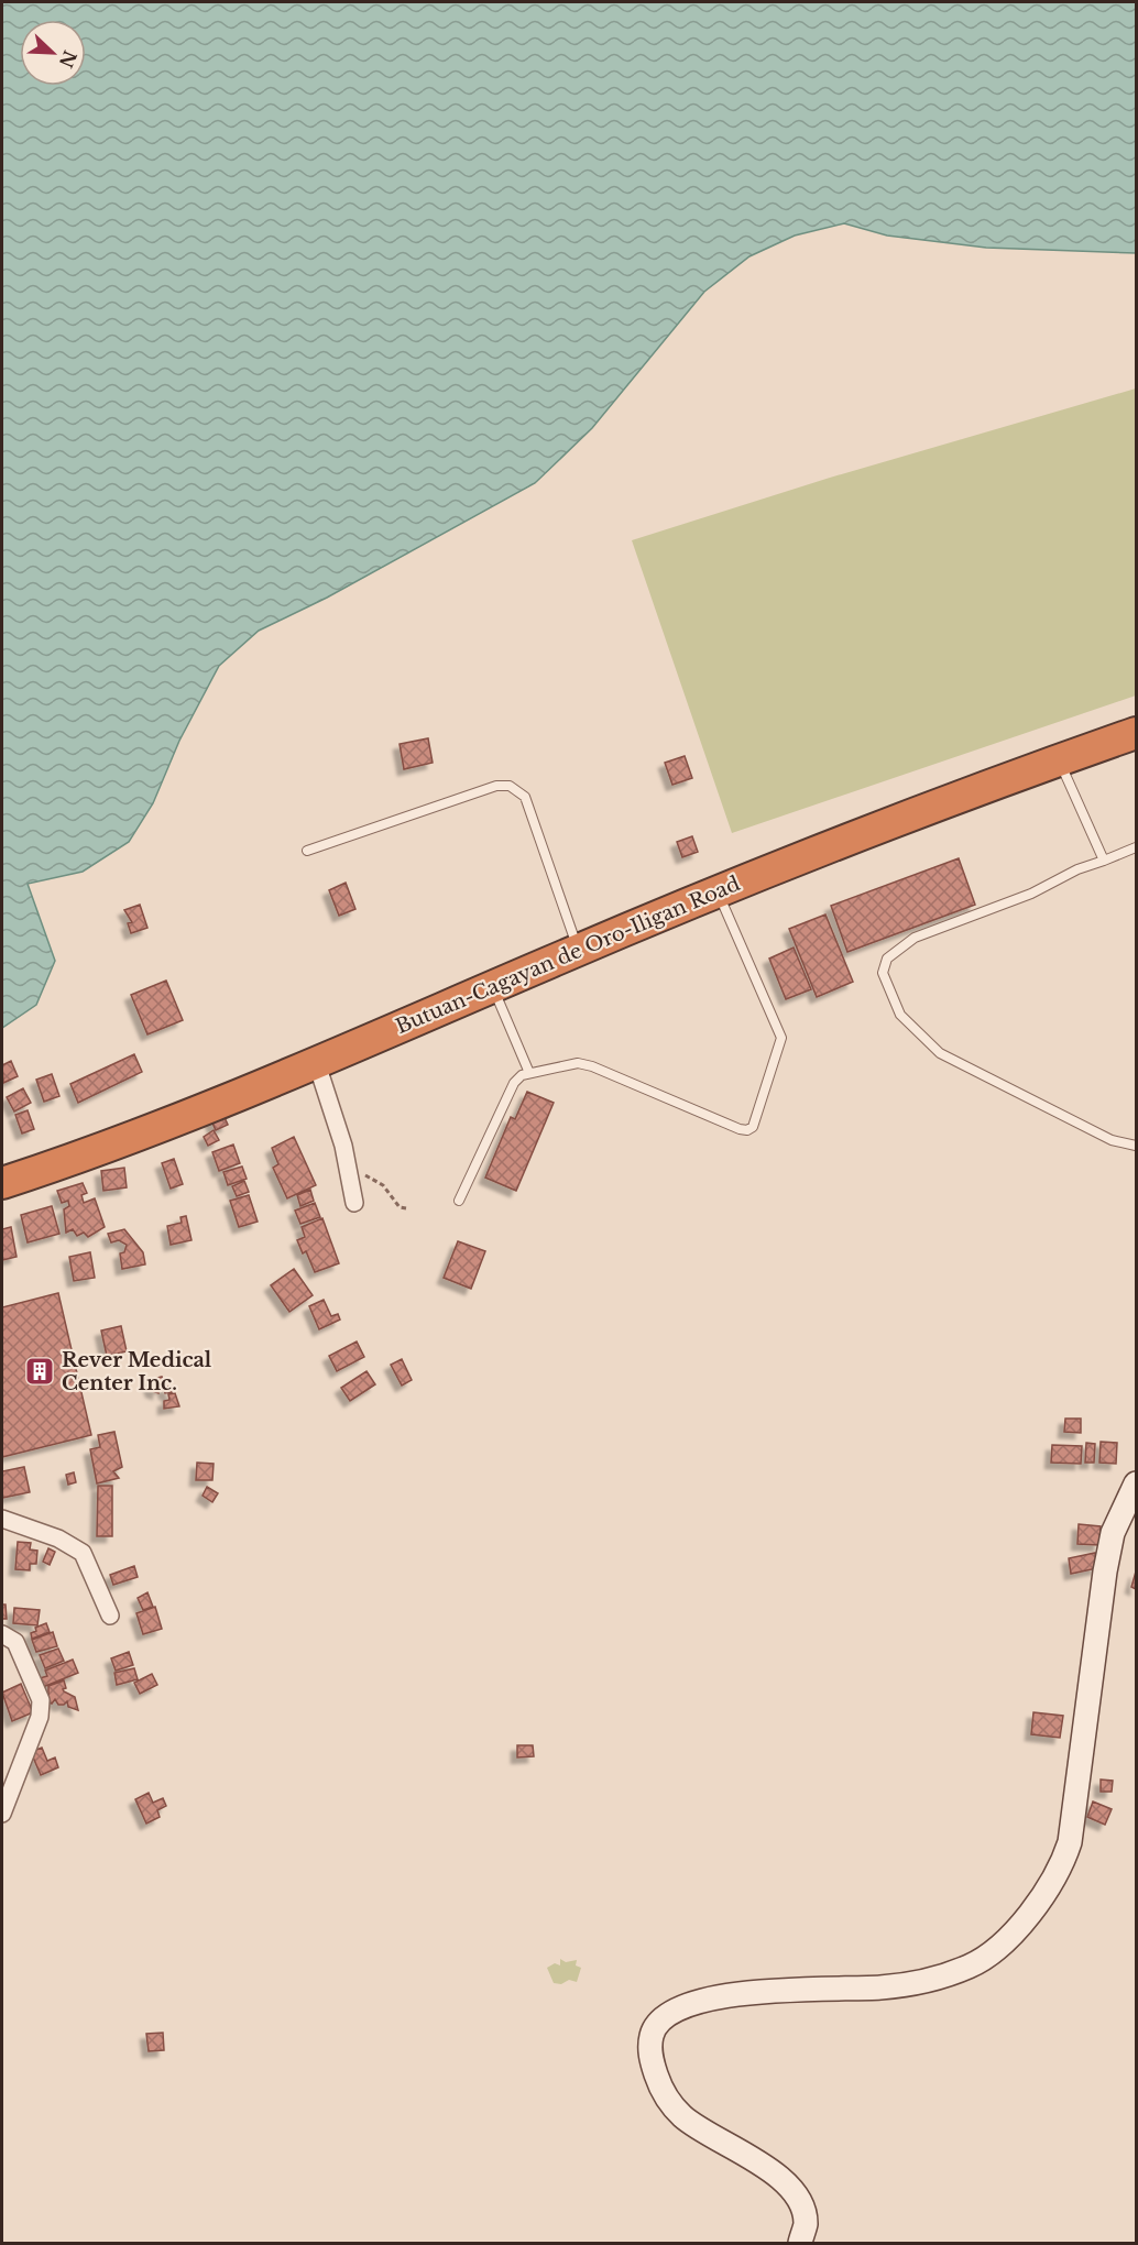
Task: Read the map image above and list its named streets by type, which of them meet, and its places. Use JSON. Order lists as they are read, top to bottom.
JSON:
{
  "streets": {
    "highway": ["Butuan-Cagayan de Oro-Iligan Road"]
  },
  "places": {
    "building": ["Rever Medical Center Inc."]
  },
  "north": "bottom right"
}
